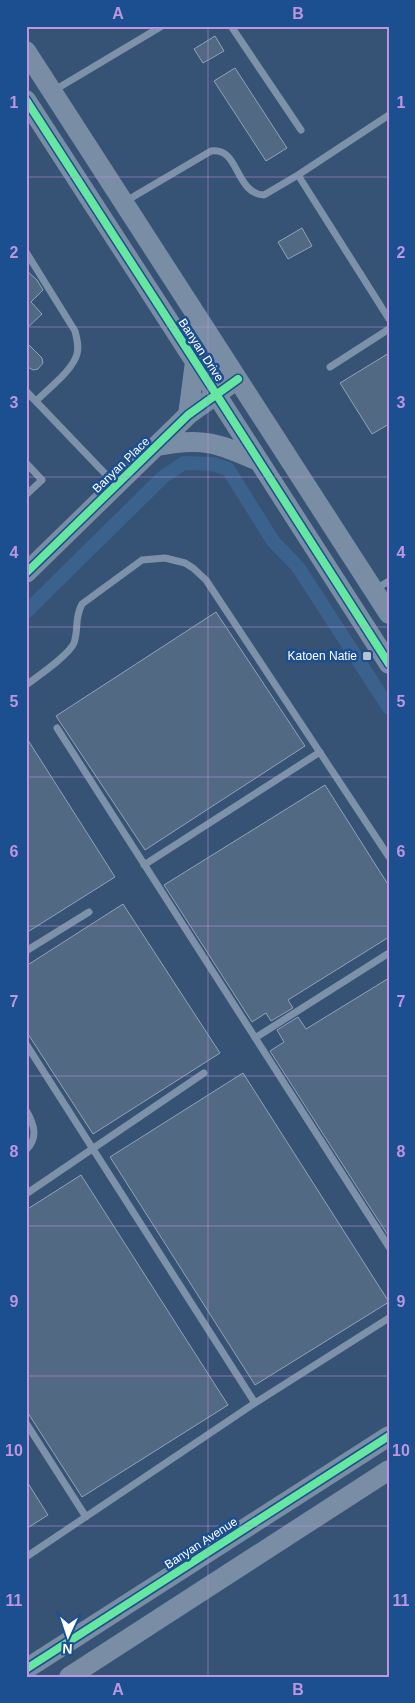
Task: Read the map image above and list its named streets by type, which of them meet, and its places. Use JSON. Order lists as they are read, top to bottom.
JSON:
{
  "streets": {
    "street": ["Banyan Drive", "Banyan Place", "Banyan Avenue"]
  },
  "crossings": [
    ["Banyan Drive", "Banyan Place"]
  ],
  "places": {
    "transit": ["Katoen Natie"]
  },
  "north": "bottom",
  "grid": {
    "columns": ["A", "B"],
    "rows": [
      "1",
      "2",
      "3",
      "4",
      "5",
      "6",
      "7",
      "8",
      "9",
      "10",
      "11"
    ]
  }
}
